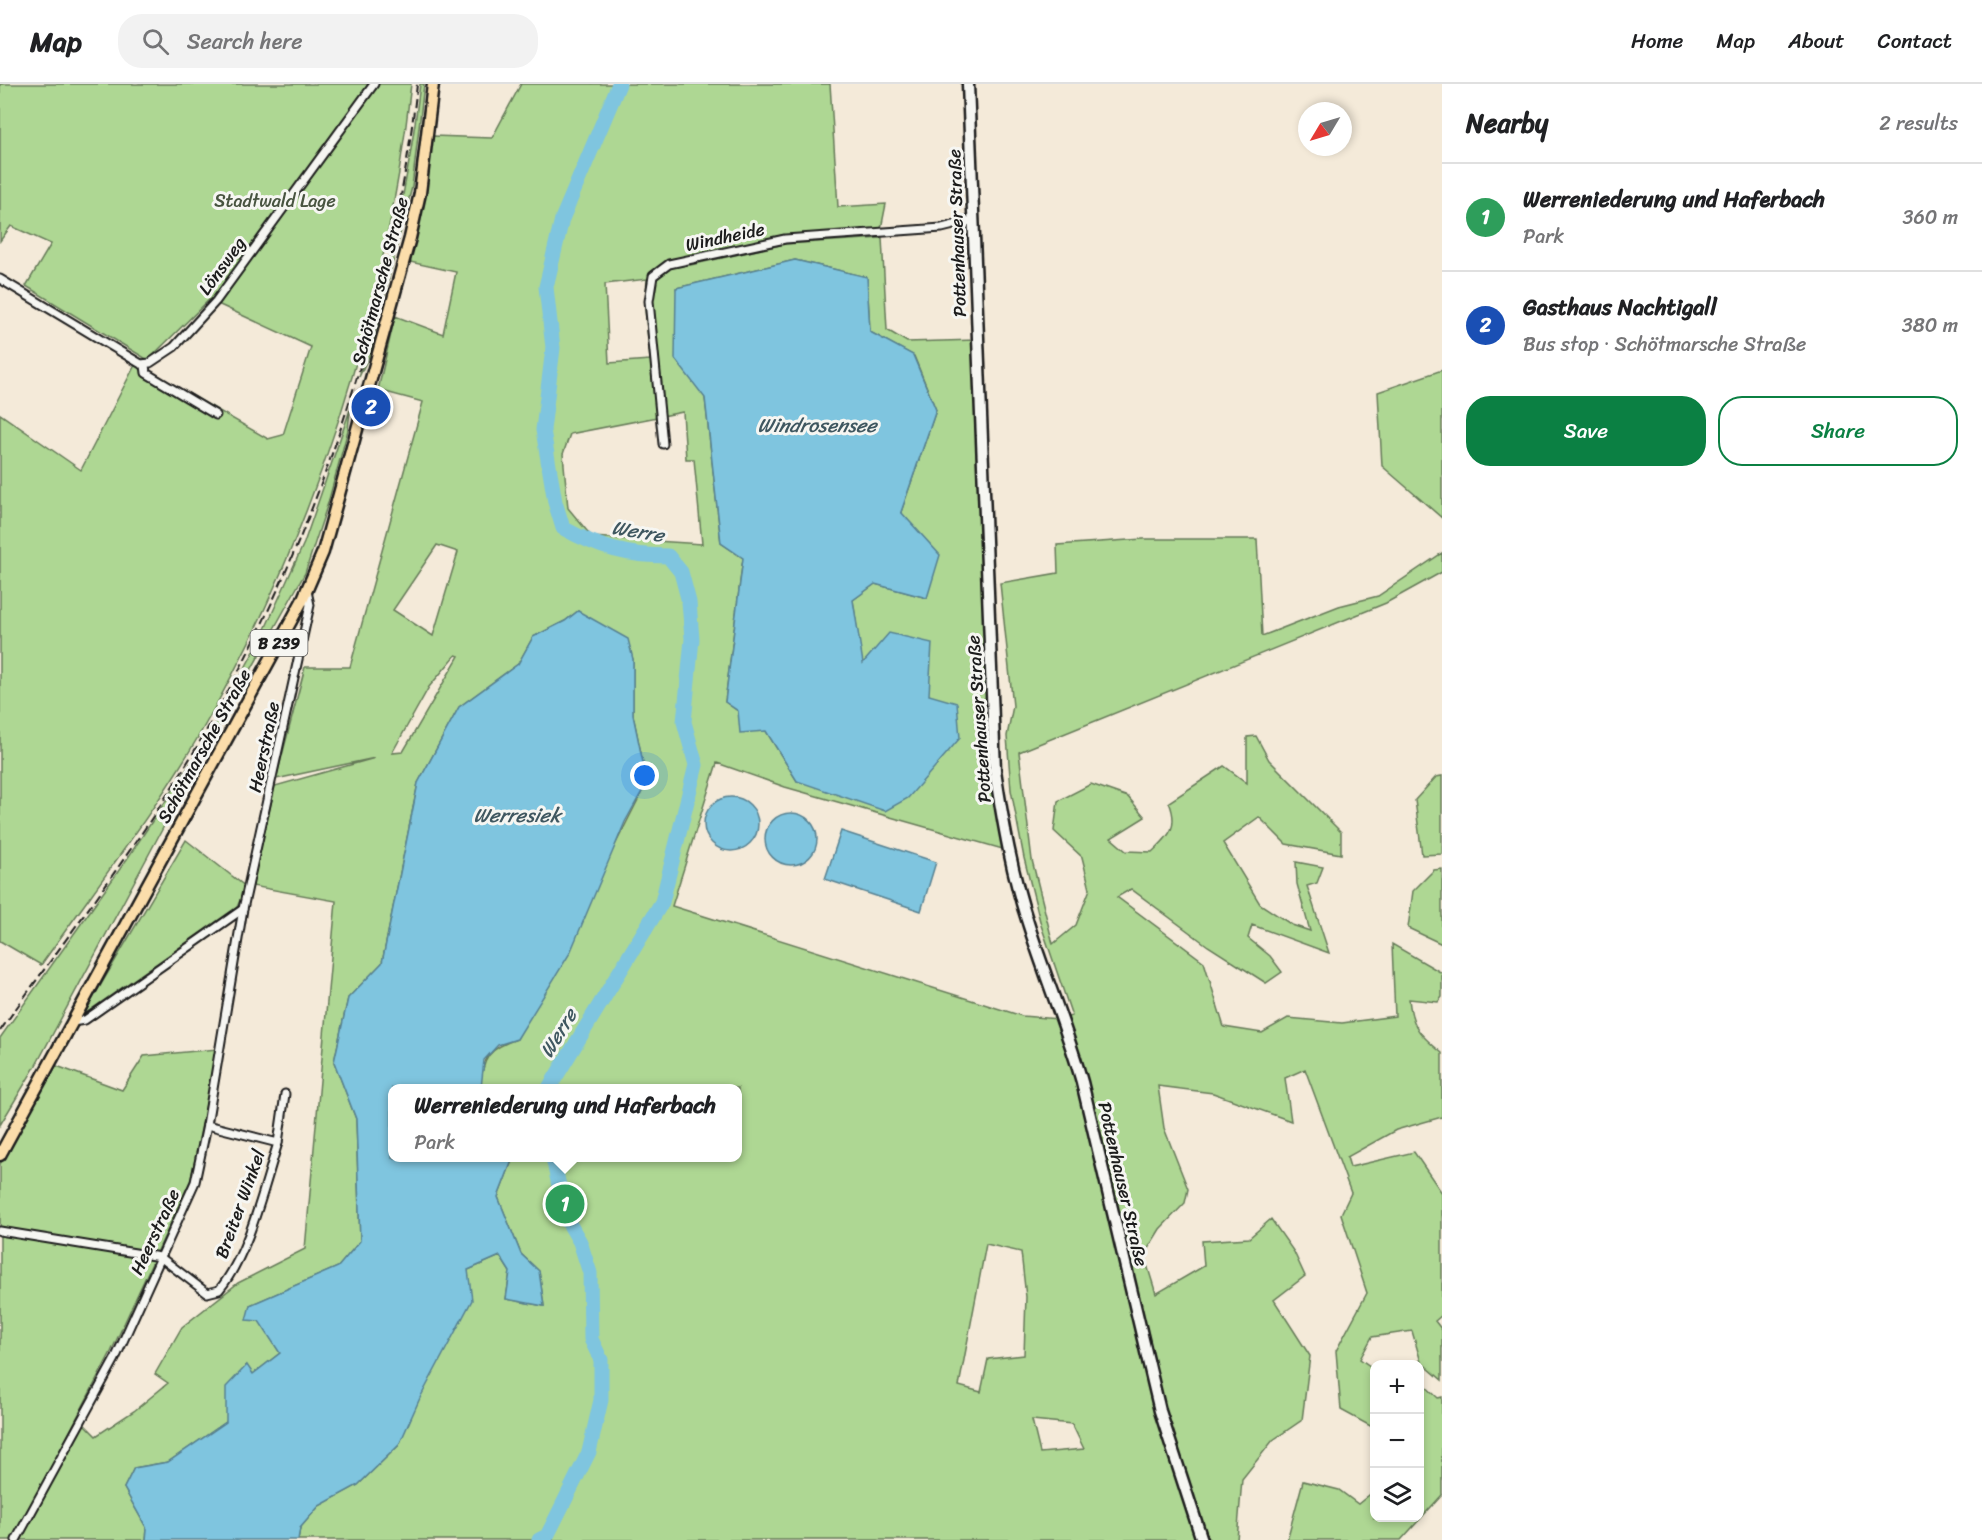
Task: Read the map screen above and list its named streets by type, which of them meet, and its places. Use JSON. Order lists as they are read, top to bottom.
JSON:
{
  "streets": {
    "main road": ["Schötmarsche Straße", "B 239"],
    "street": [
      "Pottenhauser Straße",
      "Windheide",
      "Lönsweg",
      "Heerstraße",
      "Breiter Winkel"
    ]
  },
  "crossings": [
    ["Pottenhauser Straße", "Windheide"],
    ["Schötmarsche Straße", "Heerstraße"],
    ["Heerstraße", "Breiter Winkel"]
  ],
  "water": ["Windrosensee", "Werre", "Werresiek"],
  "parks": ["Stadtwald Lage"],
  "north": "bottom left",
  "page": {
    "header": "Map",
    "search": "Search here",
    "nav": [
      "Home",
      "Map",
      "About",
      "Contact"
    ],
    "heading": ["Nearby", "2 results"],
    "list": [
      {
        "mark": "1",
        "name": "Werreniederung und Haferbach",
        "note": "Park",
        "value": "360 m"
      },
      {
        "mark": "2",
        "name": "Gasthaus Nachtigall",
        "note": "Bus stop · Schötmarsche Straße",
        "value": "380 m"
      }
    ],
    "buttons": ["Save", "Share"],
    "pins": ["2", "1"],
    "popup": ["Werreniederung und Haferbach", "Park"],
    "map_buttons": ["+", "−"]
  }
}
